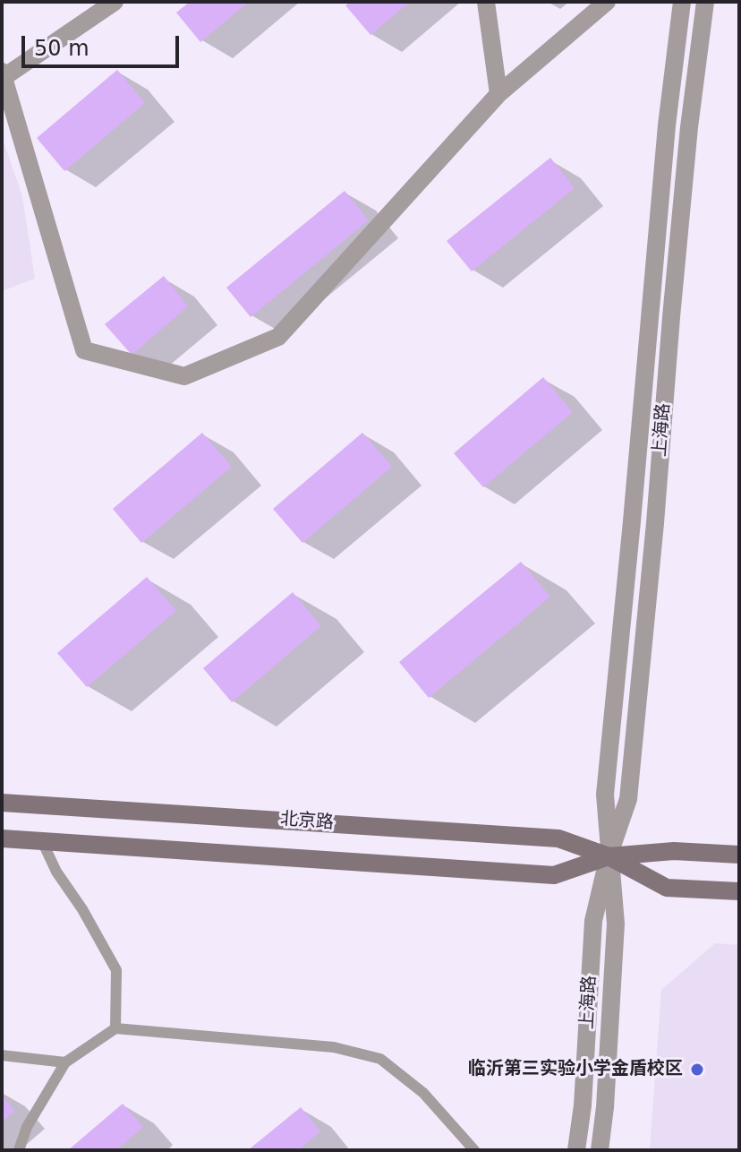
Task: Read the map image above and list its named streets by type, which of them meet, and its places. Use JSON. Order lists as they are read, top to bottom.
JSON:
{
  "streets": {
    "main road": ["北京路"],
    "street": ["上海路"]
  },
  "crossings": [
    ["上海路", "北京路"]
  ],
  "places": ["临沂第三实验小学金盾校区"],
  "scale_bar": "50 m"
}
